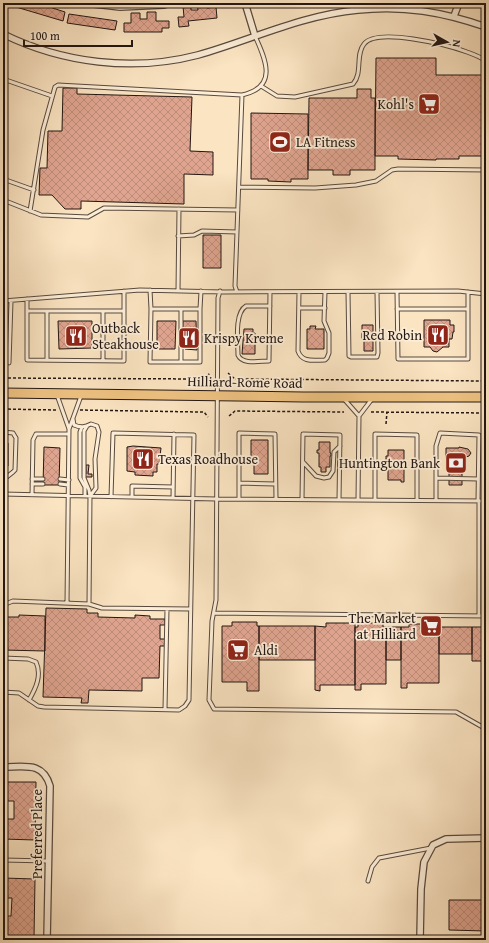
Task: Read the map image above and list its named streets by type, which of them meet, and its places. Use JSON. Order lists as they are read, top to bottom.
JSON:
{
  "streets": {
    "main road": ["Hilliard-Rome Road"],
    "street": ["Preferred Place"]
  },
  "places": {
    "supermarket": ["Kohl's", "The Market at Hilliard", "Aldi"],
    "sports": ["LA Fitness"],
    "restaurant": [
      "Red Robin",
      "Outback Steakhouse",
      "Krispy Kreme",
      "Texas Roadhouse"
    ],
    "bank": ["Huntington Bank"]
  },
  "scale_bar": "100 m",
  "north": "right"
}
